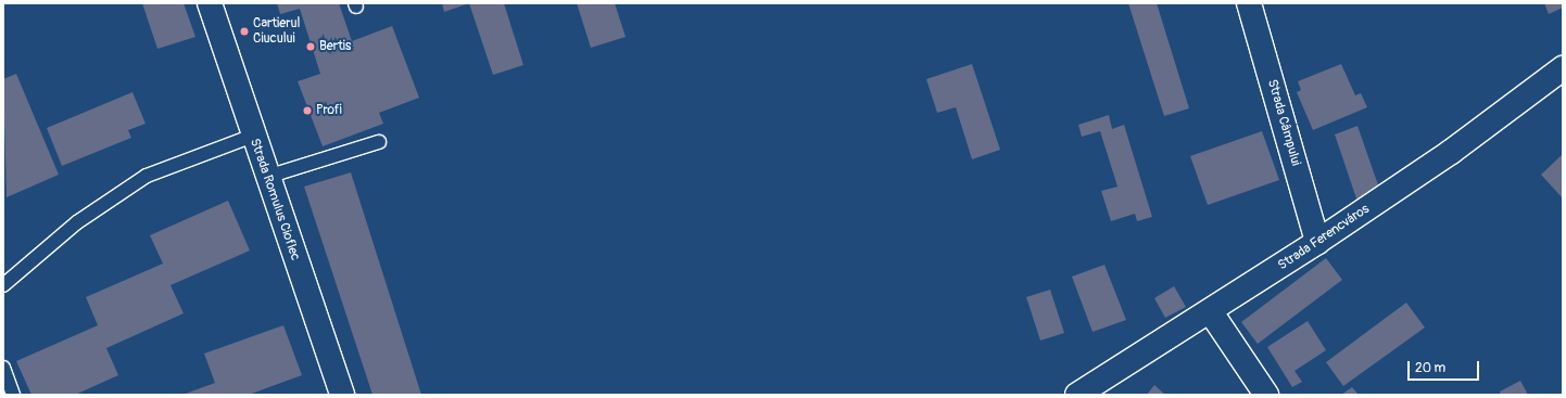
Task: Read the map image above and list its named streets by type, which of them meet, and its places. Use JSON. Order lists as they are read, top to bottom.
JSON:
{
  "streets": {
    "street": ["Strada Câmpului", "Strada Romulus Cioflec", "Strada Ferencváros"]
  },
  "crossings": [
    ["Strada Câmpului", "Strada Ferencváros"]
  ],
  "places": ["Cartierul Ciucului", "Bertis", "Profi"],
  "scale_bar": "20 m"
}
